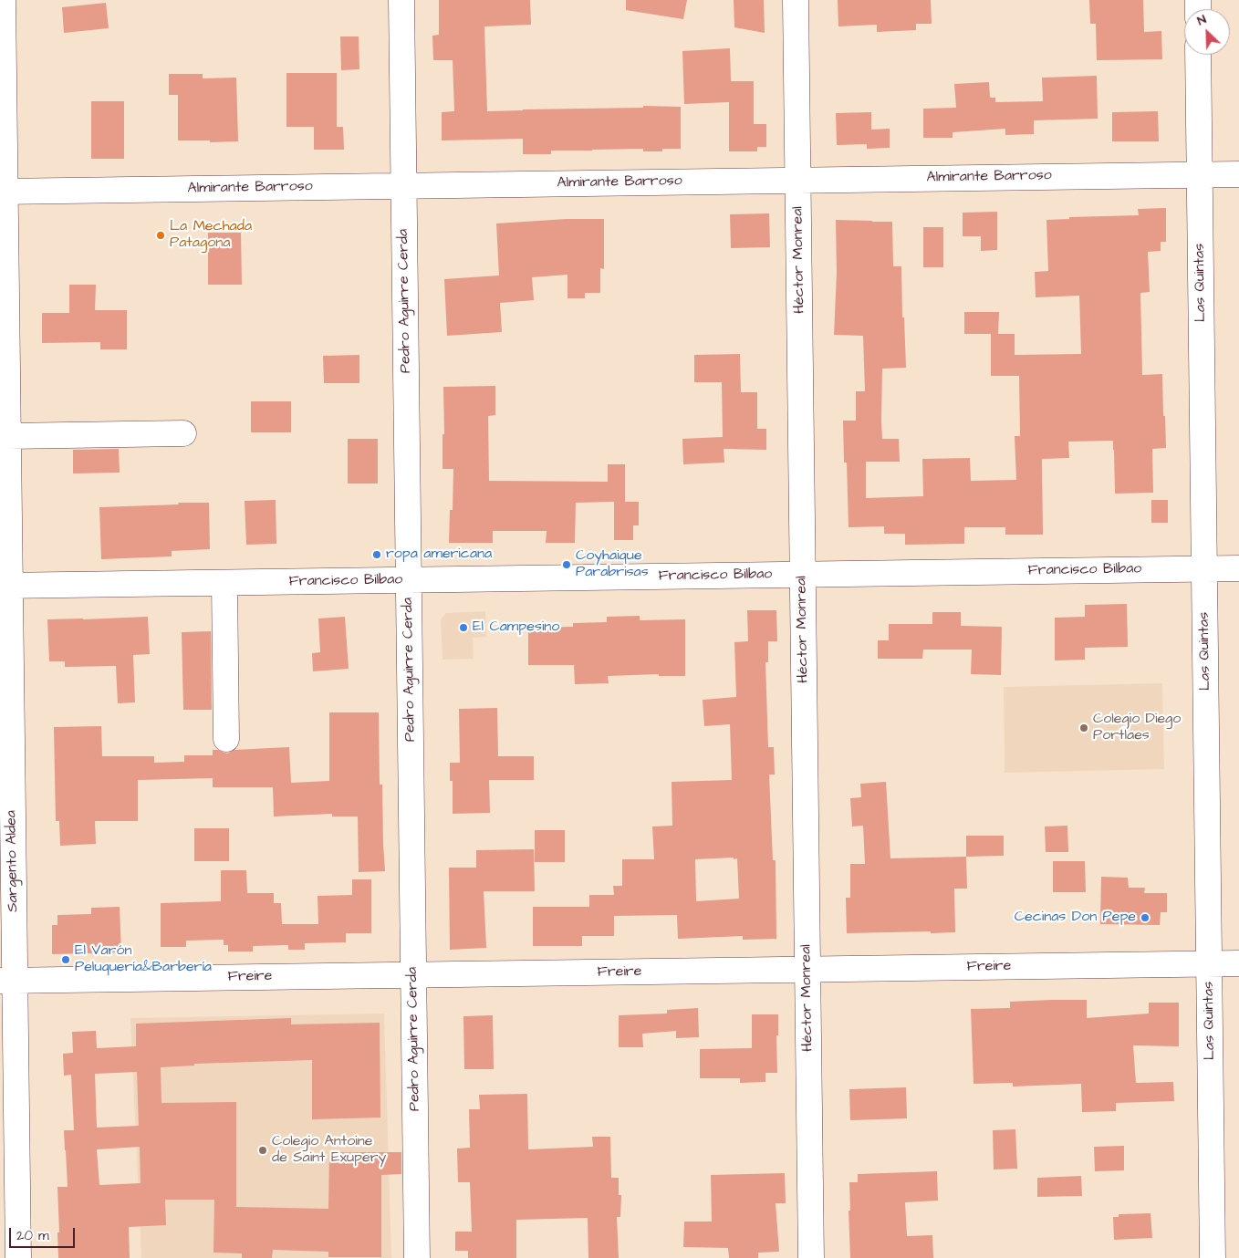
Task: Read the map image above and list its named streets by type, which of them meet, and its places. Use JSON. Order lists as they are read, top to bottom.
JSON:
{
  "streets": {
    "street": [
      "Almirante Barroso",
      "Héctor Monreal",
      "Las Quintas",
      "Pedro Aguirre Cerda",
      "Francisco Bilbao",
      "Sargento Aldea",
      "Freire"
    ]
  },
  "crossings": [
    ["Almirante Barroso", "Héctor Monreal"],
    ["Almirante Barroso", "Las Quintas"],
    ["Almirante Barroso", "Pedro Aguirre Cerda"],
    ["Almirante Barroso", "Sargento Aldea"],
    ["Héctor Monreal", "Francisco Bilbao"],
    ["Héctor Monreal", "Freire"],
    ["Las Quintas", "Francisco Bilbao"],
    ["Las Quintas", "Freire"],
    ["Pedro Aguirre Cerda", "Francisco Bilbao"],
    ["Pedro Aguirre Cerda", "Freire"],
    ["Francisco Bilbao", "Sargento Aldea"],
    ["Sargento Aldea", "Freire"]
  ],
  "places": [
    "La Mechada Patagona",
    "ropa americana",
    "Coyhaique Parabrisas",
    "El Campesino",
    "Colegio Diego Portlaes",
    "Cecinas Don Pepe",
    "El Varón Peluquería&Barbería",
    "Colegio Antoine de Saint Exupery"
  ],
  "scale_bar": "20 m",
  "north": "top left"
}
